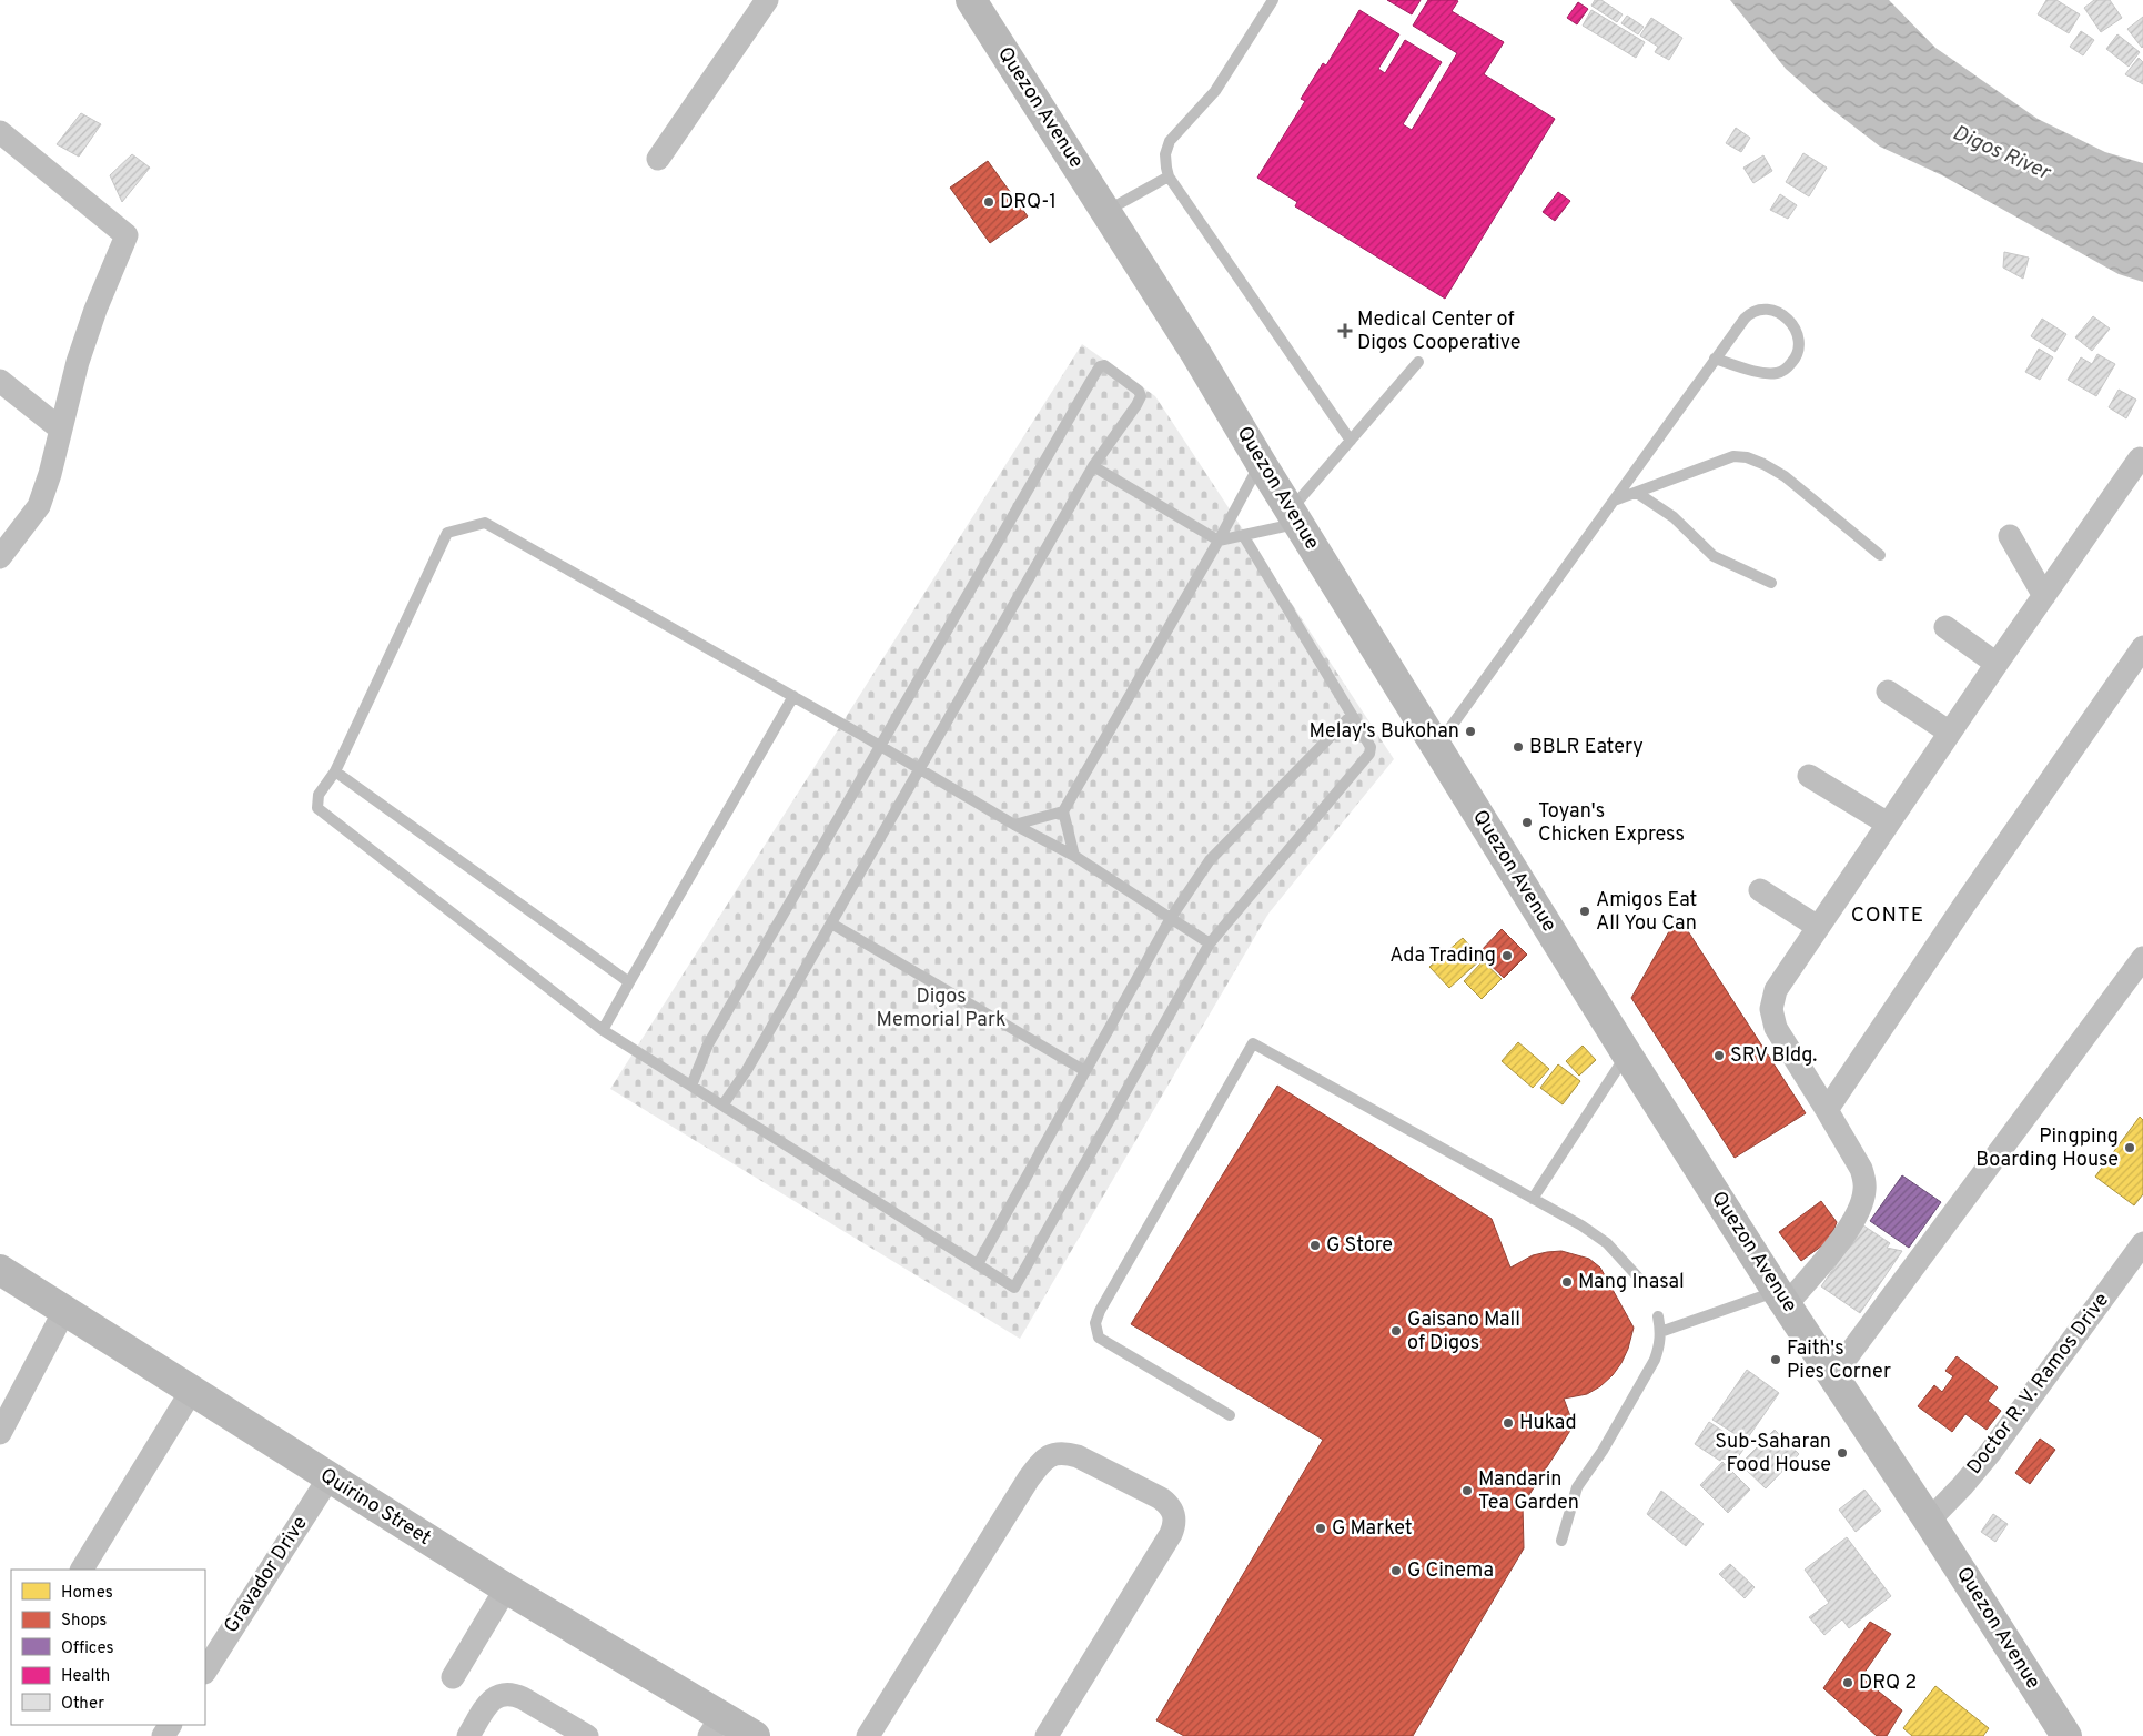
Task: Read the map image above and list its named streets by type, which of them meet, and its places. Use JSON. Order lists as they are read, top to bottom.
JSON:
{
  "streets": {
    "main road": ["Quezon Avenue", "Quirino Street"],
    "street": ["Doctor R. V. Ramos Drive", "Gravador Drive"]
  },
  "crossings": [
    ["Quezon Avenue", "Doctor R. V. Ramos Drive"],
    ["Quirino Street", "Gravador Drive"]
  ],
  "districts": ["CONTE"],
  "water": ["Digos River"],
  "parks": ["Digos Memorial Park"],
  "places": {
    "other": [
      "DRQ-1",
      "Melay's Bukohan",
      "BBLR Eatery",
      "Toyan's Chicken Express",
      "Amigos Eat All You Can",
      "Ada Trading",
      "SRV Bldg.",
      "Pingping Boarding House",
      "G Store",
      "Mang Inasal",
      "Gaisano Mall of Digos",
      "Faith's Pies Corner",
      "Hukad",
      "Sub-Saharan Food House",
      "Mandarin Tea Garden",
      "G Market",
      "G Cinema",
      "DRQ 2"
    ],
    "health": ["Medical Center of Digos Cooperative"]
  },
  "legend": [
    "Homes",
    "Shops",
    "Offices",
    "Health",
    "Other"
  ]
}
